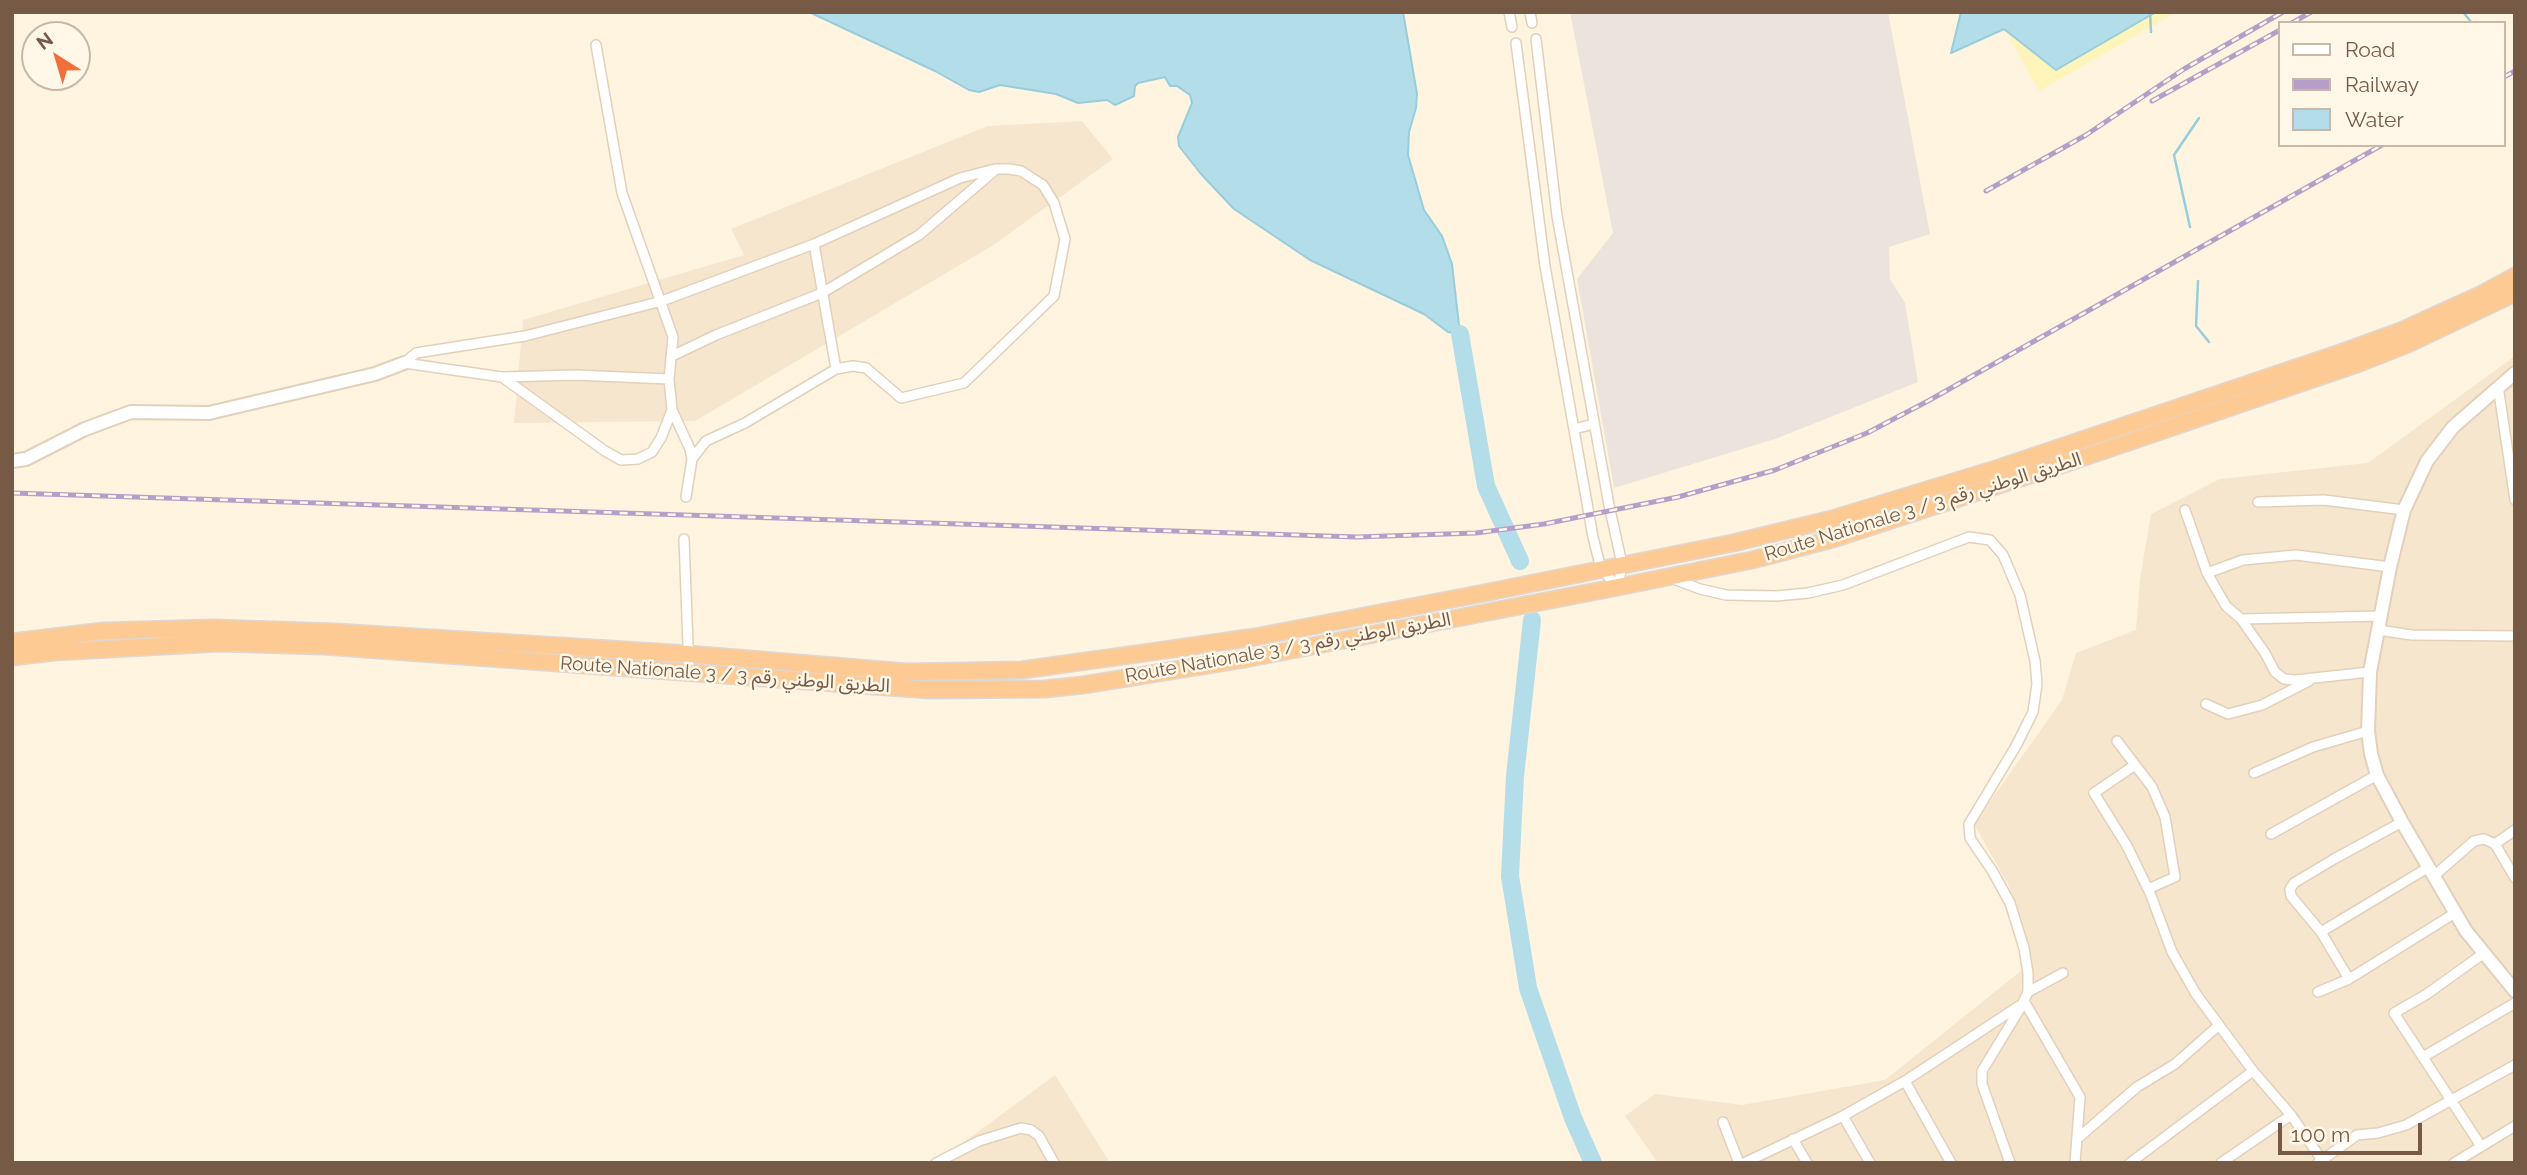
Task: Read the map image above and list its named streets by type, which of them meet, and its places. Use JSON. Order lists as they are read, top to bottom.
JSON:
{
  "streets": {
    "highway": ["Route Nationale 3 / الطريق الوطني رقم 3"]
  },
  "legend": ["Road", "Railway", "Water"],
  "scale_bar": "100 m",
  "north": "top left"
}
